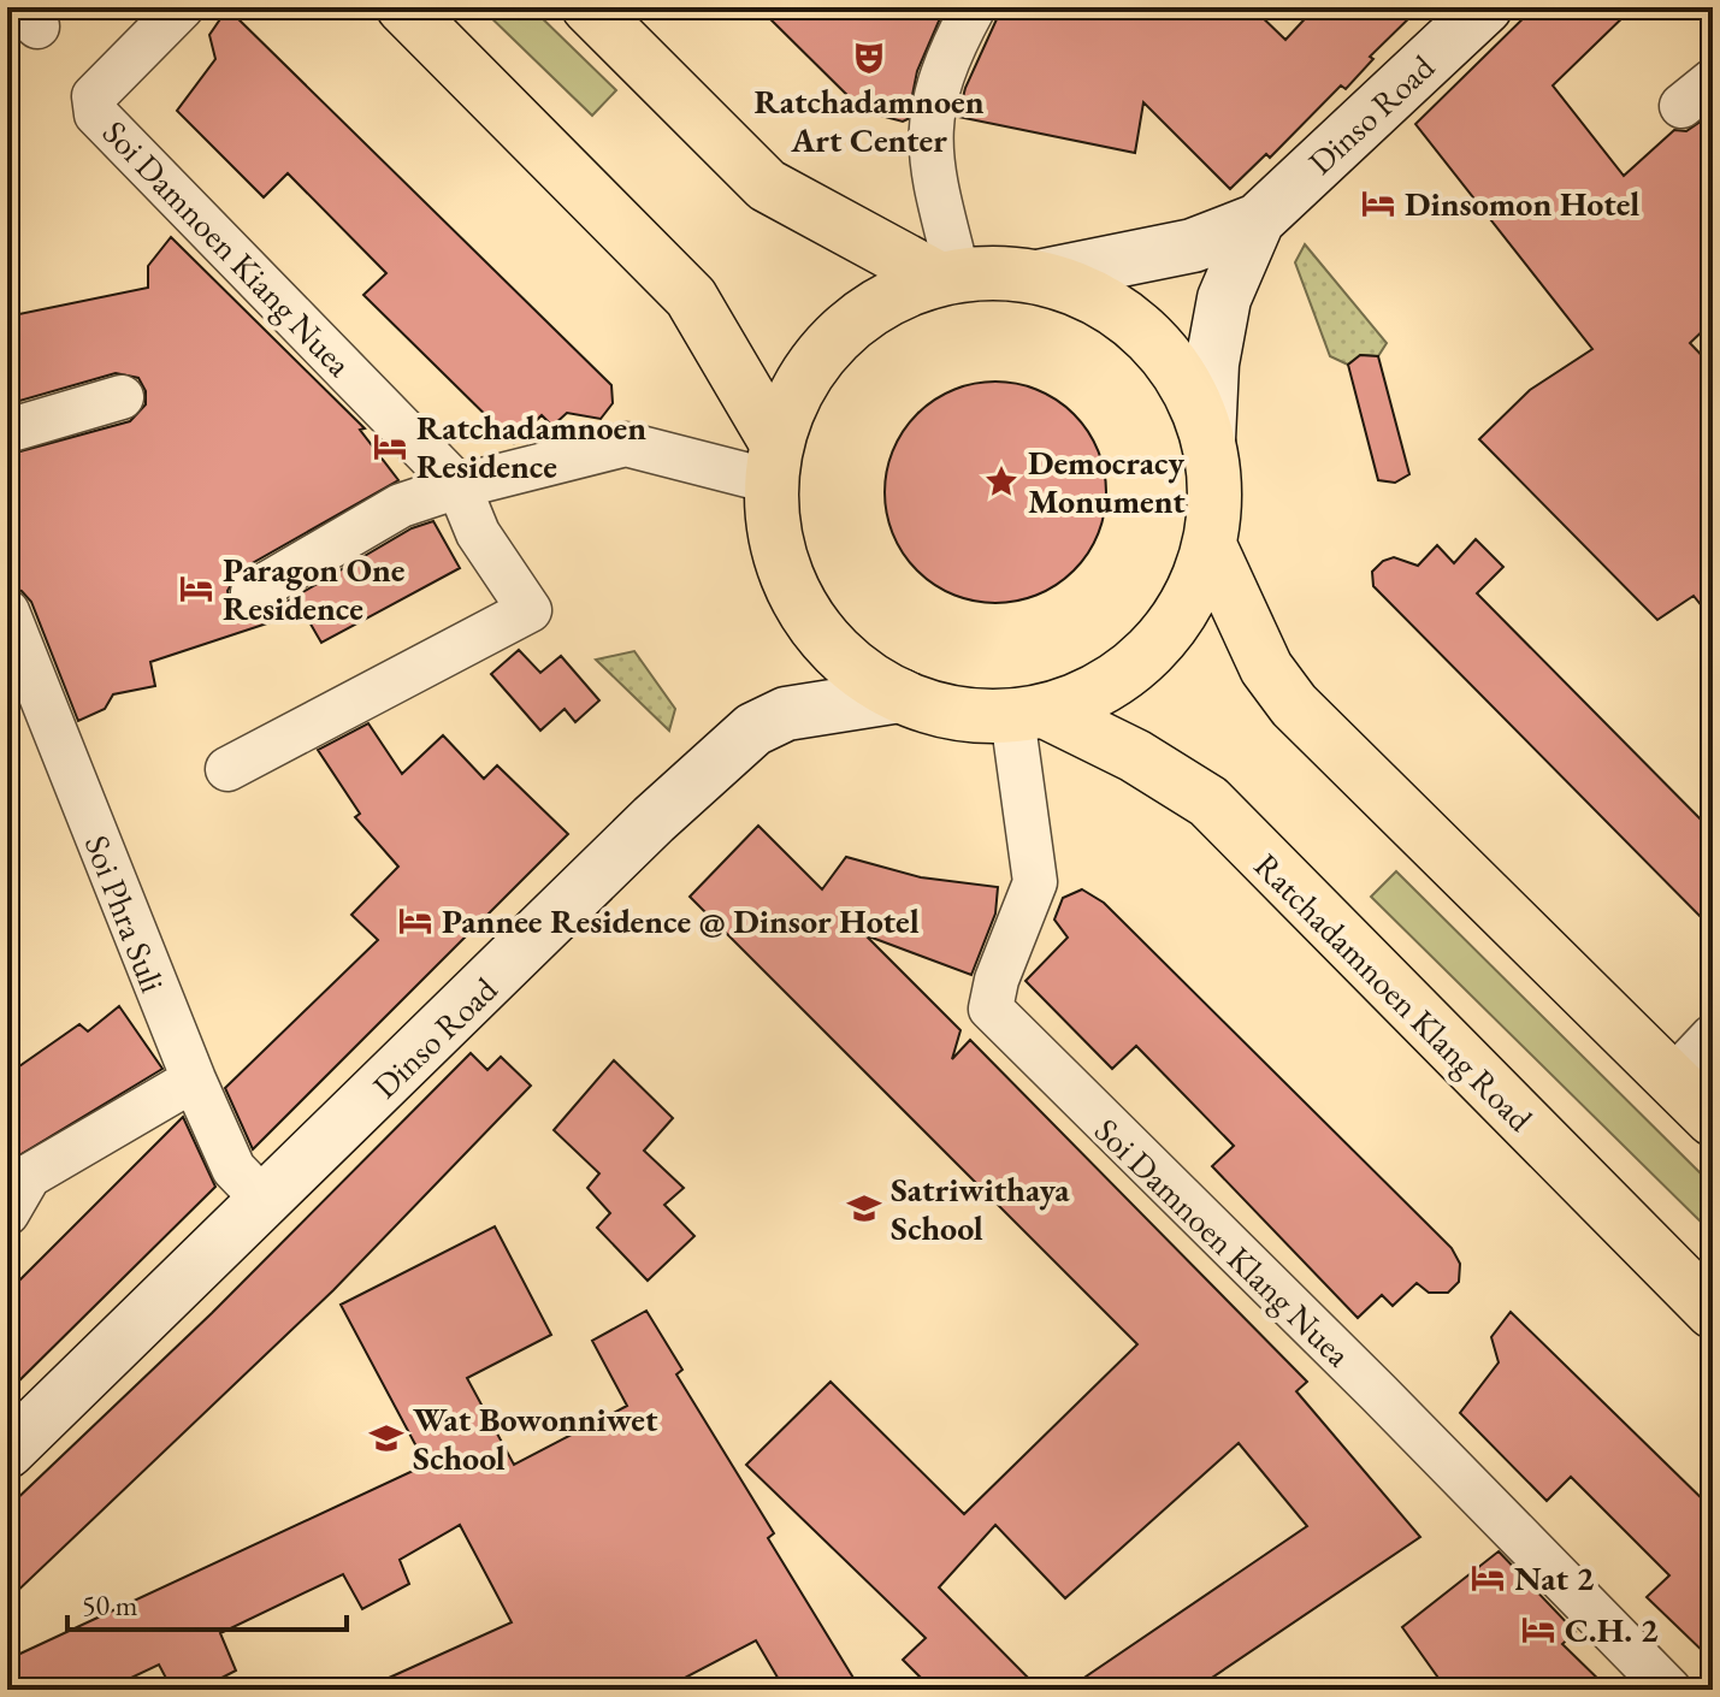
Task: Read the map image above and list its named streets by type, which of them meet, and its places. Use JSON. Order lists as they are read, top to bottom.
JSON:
{
  "streets": {
    "main road": ["Dinso Road", "Ratchadamnoen Klang Road"],
    "street": ["Soi Damnoen Kiang Nuea", "Soi Phra Suli", "Soi Damnoen Klang Nuea"]
  },
  "crossings": [
    ["Dinso Road", "Soi Phra Suli"],
    ["Ratchadamnoen Klang Road", "Soi Damnoen Klang Nuea"]
  ],
  "places": {
    "theatre": ["Ratchadamnoen Art Center"],
    "hotel": [
      "Dinsomon Hotel",
      "Ratchadamnoen Residence",
      "Paragon One Residence",
      "Pannee Residence @ Dinsor Hotel",
      "Nat 2",
      "C.H. 2"
    ],
    "place": ["Democracy Monument"],
    "school or university": ["Satriwithaya School", "Wat Bowonniwet School"]
  },
  "scale_bar": "50 m"
}
